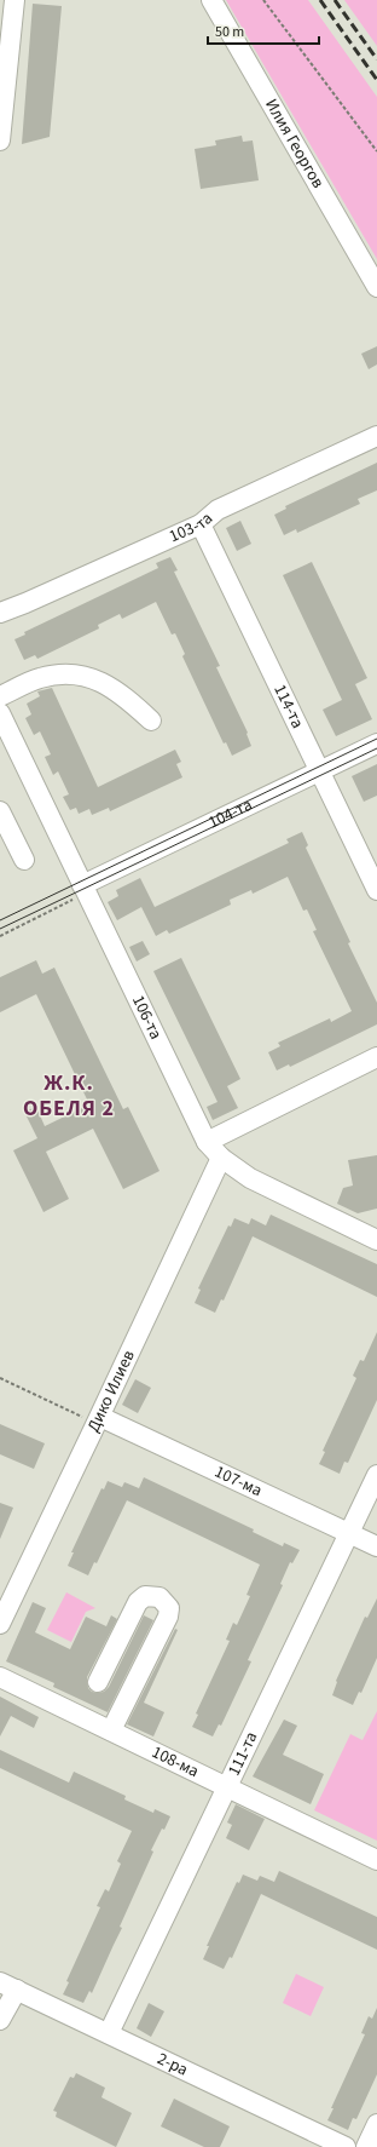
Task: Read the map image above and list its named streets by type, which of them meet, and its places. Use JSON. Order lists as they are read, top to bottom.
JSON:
{
  "streets": {
    "street": [
      "Илия Георгов",
      "103-та",
      "114-та",
      "104-та",
      "106-та",
      "Дико Илиев",
      "107-ма",
      "111-та",
      "108-ма",
      "2-ра"
    ]
  },
  "crossings": [
    ["103-та", "114-та"],
    ["114-та", "104-та"],
    ["104-та", "106-та"],
    ["106-та", "Дико Илиев"],
    ["Дико Илиев", "107-ма"],
    ["107-ма", "111-та"],
    ["111-та", "108-ма"],
    ["111-та", "2-ра"]
  ],
  "districts": ["Ж.К. ОБЕЛЯ 2"],
  "scale_bar": "50 m"
}
